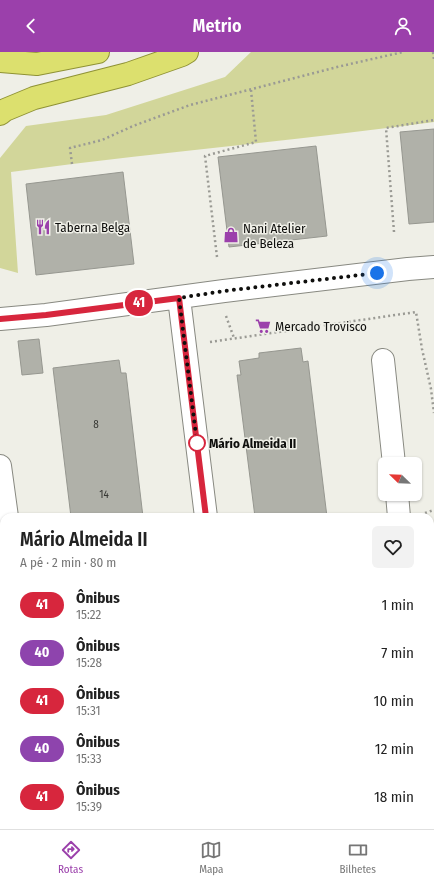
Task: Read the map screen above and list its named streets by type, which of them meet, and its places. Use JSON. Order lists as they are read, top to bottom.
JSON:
{
  "places": {
    "restaurant": ["Taberna Belga"],
    "shop": ["Nani Atelier de Beleza"],
    "supermarket": ["Mercado Trovisco"],
    "other": ["Mário Almeida II"]
  },
  "lines": ["bus line 41"],
  "house_numbers": ["8", "14"],
  "north": "top left",
  "page": {
    "header": "Metrio",
    "on_map": "41",
    "heading": ["Mário Almeida II", "A pé · 2 min · 80 m"],
    "list": [
      {
        "mark": "41",
        "name": "Ônibus",
        "note": "15:22",
        "value": "1 min"
      },
      {
        "mark": "40",
        "name": "Ônibus",
        "note": "15:28",
        "value": "7 min"
      },
      {
        "mark": "41",
        "name": "Ônibus",
        "note": "15:31",
        "value": "10 min"
      },
      {
        "mark": "40",
        "name": "Ônibus",
        "note": "15:33",
        "value": "12 min"
      },
      {
        "mark": "41",
        "name": "Ônibus",
        "note": "15:39",
        "value": "18 min"
      }
    ],
    "tabs": ["Rotas", "Mapa", "Bilhetes"]
  }
}
